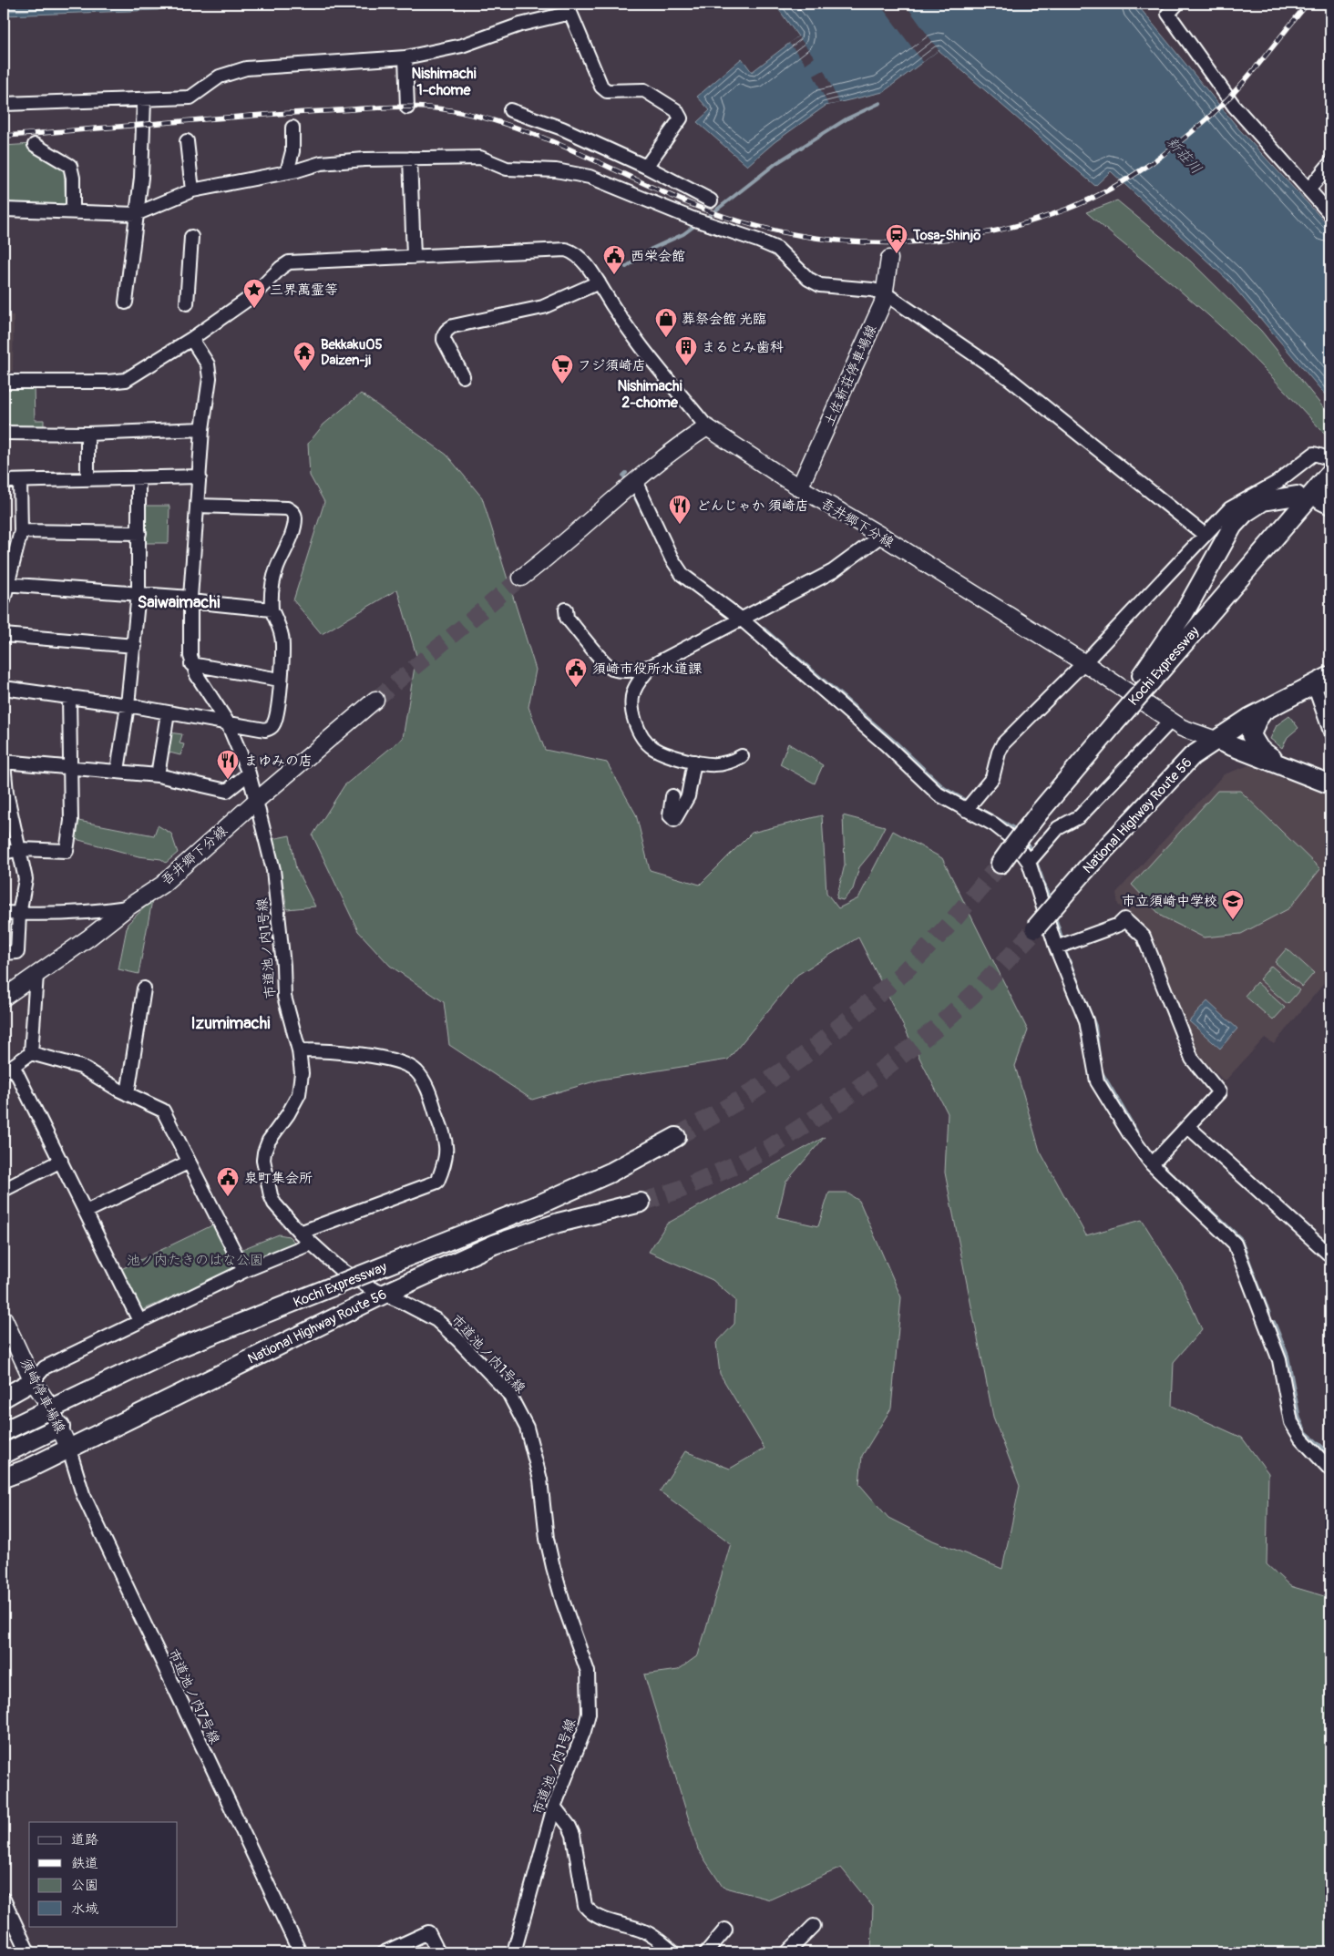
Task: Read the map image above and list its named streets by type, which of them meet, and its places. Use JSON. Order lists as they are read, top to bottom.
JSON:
{
  "streets": {
    "highway": ["Kochi Expressway", "National Highway Route 56"],
    "main road": ["土佐新荘停車場線", "吾井郷下分線", "須崎停車場線"],
    "street": ["市道池ノ内1号線", "市道池ノ内7号線"]
  },
  "crossings": [
    ["土佐新荘停車場線", "吾井郷下分線"],
    ["吾井郷下分線", "National Highway Route 56"],
    ["吾井郷下分線", "市道池ノ内1号線"],
    ["National Highway Route 56", "市道池ノ内1号線"],
    ["National Highway Route 56", "須崎停車場線"],
    ["National Highway Route 56", "市道池ノ内7号線"],
    ["須崎停車場線", "市道池ノ内7号線"]
  ],
  "districts": [
    "Nishimachi 1-chome",
    "Nishimachi 2-chome",
    "Saiwaimachi",
    "Izumimachi"
  ],
  "water": ["新荘川"],
  "parks": ["池ノ内たきのはな公園"],
  "places": {
    "station": ["Tosa-Shinjō"],
    "public building": ["西栄会館", "須崎市役所水道課", "泉町集会所"],
    "place": ["三界萬霊等"],
    "shop": ["葬祭会館 光臨"],
    "building": ["まるとみ歯科"],
    "temple": ["Bekkaku05 Daizen-ji"],
    "supermarket": ["フジ須崎店"],
    "restaurant": ["どんじゃか 須崎店", "まゆみの店"],
    "school or university": ["市立須崎中学校"]
  },
  "legend": [
    "道路",
    "鉄道",
    "公園",
    "水域"
  ]
}
